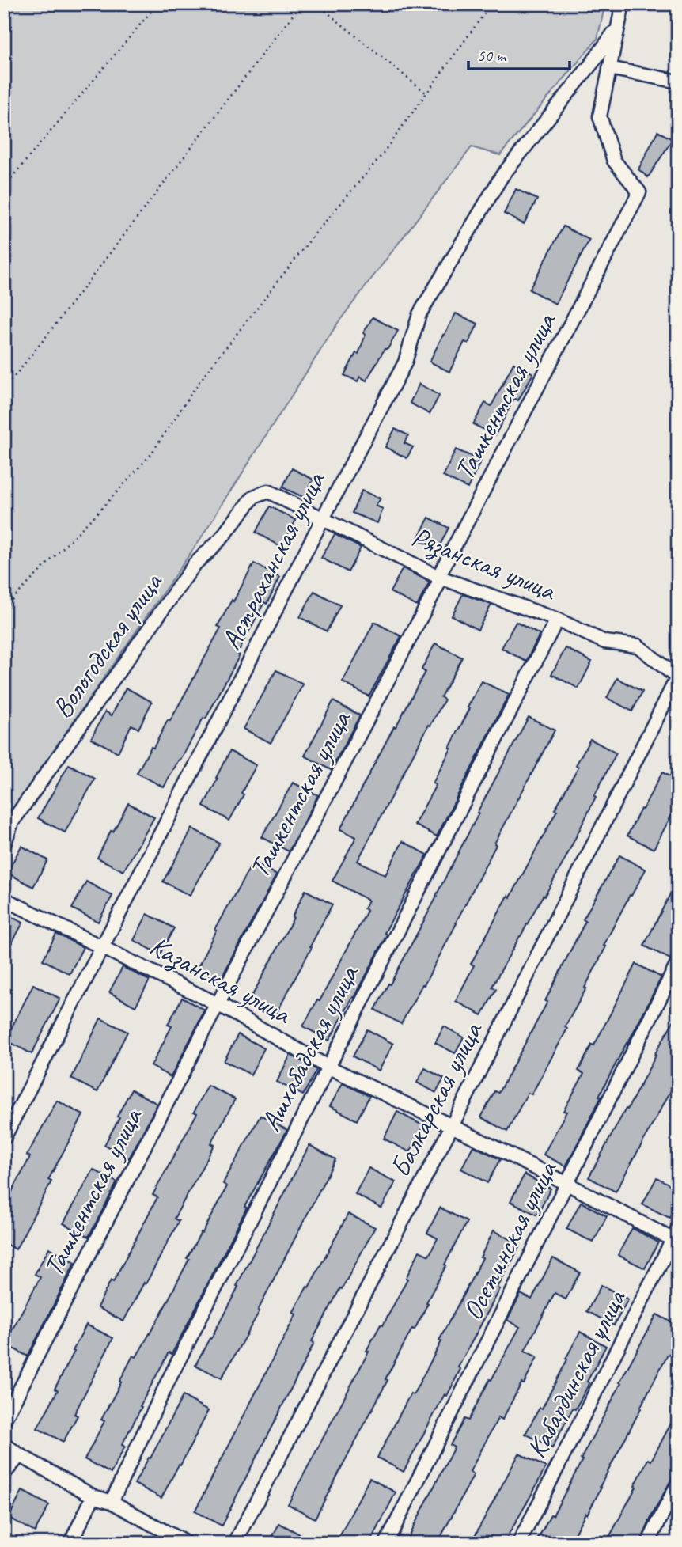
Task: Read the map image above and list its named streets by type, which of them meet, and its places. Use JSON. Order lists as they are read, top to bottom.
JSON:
{
  "streets": {
    "street": [
      "Ташкентская улица",
      "Астраханская улица",
      "Рязанская улица",
      "Вологодская улица",
      "Казанская улица",
      "Ашхабадская улица",
      "Балкарская улица",
      "Осетинская улица",
      "Кабардинская улица"
    ]
  },
  "crossings": [
    ["Ташкентская улица", "Рязанская улица"],
    ["Ташкентская улица", "Казанская улица"],
    ["Астраханская улица", "Рязанская улица"],
    ["Астраханская улица", "Казанская улица"],
    ["Рязанская улица", "Вологодская улица"],
    ["Рязанская улица", "Ашхабадская улица"],
    ["Рязанская улица", "Балкарская улица"],
    ["Казанская улица", "Ашхабадская улица"],
    ["Казанская улица", "Балкарская улица"],
    ["Казанская улица", "Осетинская улица"],
    ["Казанская улица", "Кабардинская улица"]
  ],
  "scale_bar": "50 m"
}
